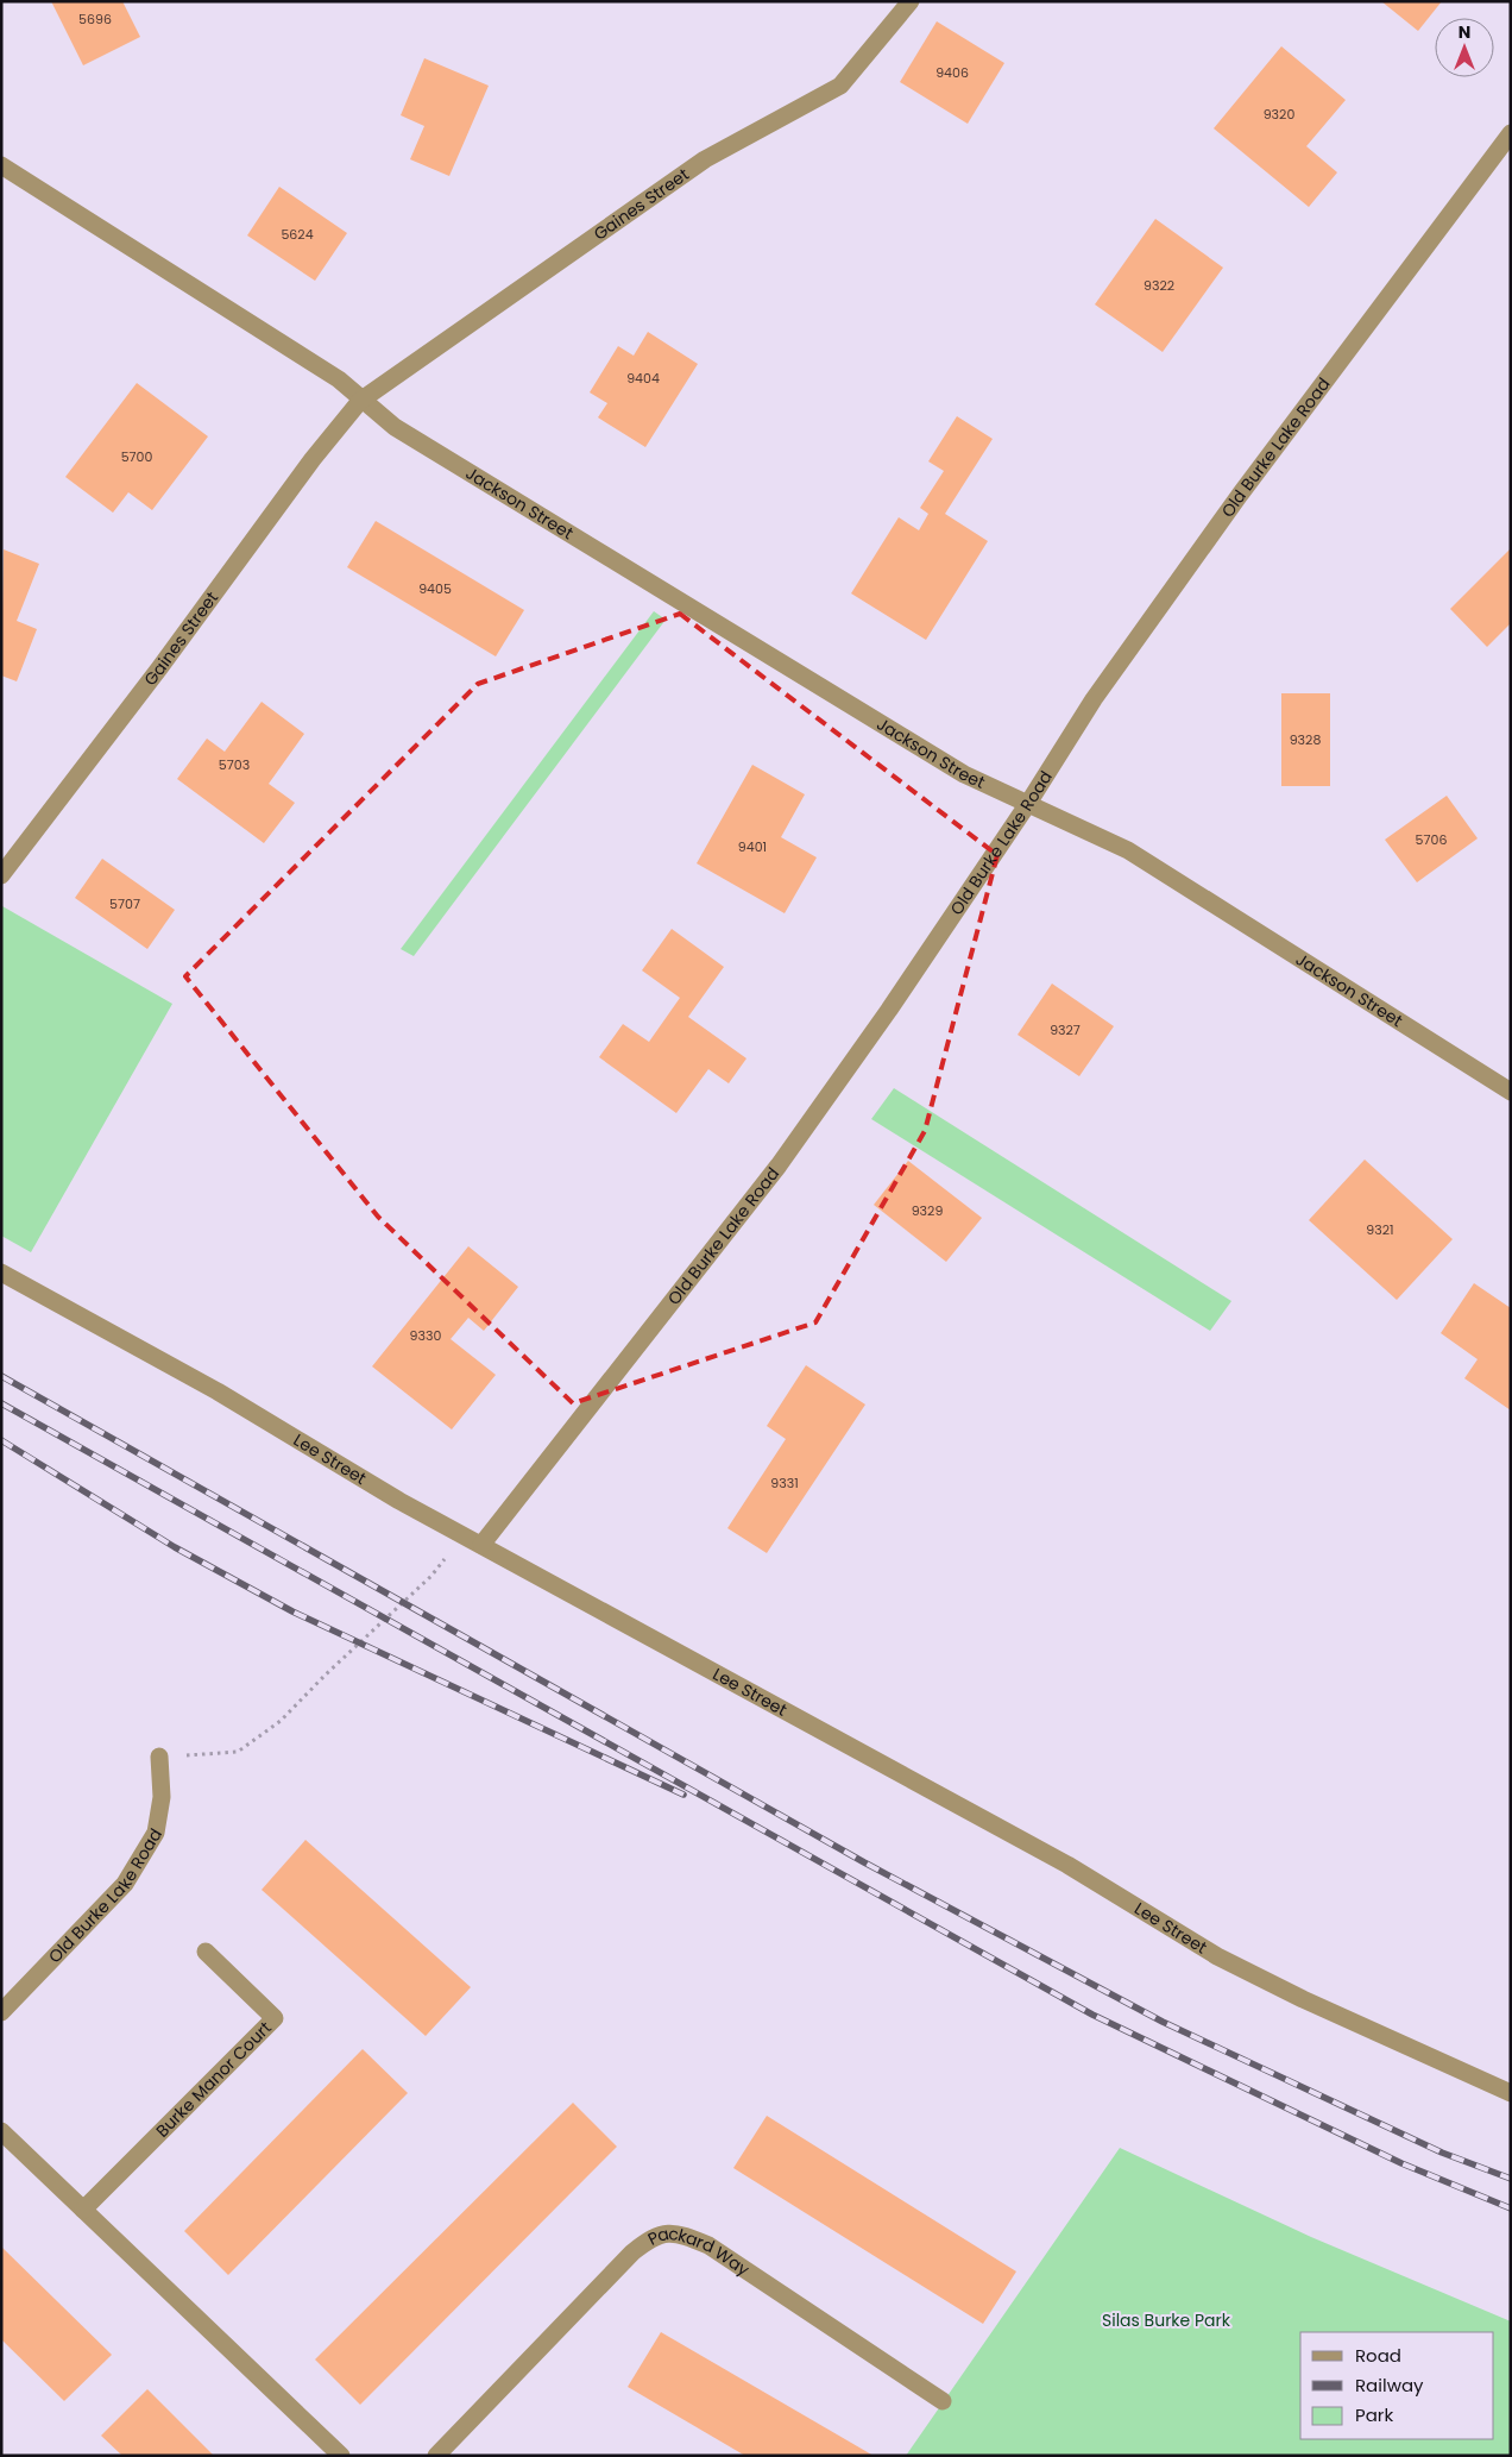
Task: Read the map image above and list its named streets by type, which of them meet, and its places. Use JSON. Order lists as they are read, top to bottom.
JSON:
{
  "streets": {
    "street": [
      "Gaines Street",
      "Old Burke Lake Road",
      "Jackson Street",
      "Lee Street",
      "Burke Manor Court",
      "Packard Way"
    ]
  },
  "crossings": [
    ["Gaines Street", "Jackson Street"],
    ["Old Burke Lake Road", "Jackson Street"],
    ["Old Burke Lake Road", "Lee Street"]
  ],
  "parks": ["Silas Burke Park"],
  "house_numbers": [
    "5696",
    "9406",
    "9320",
    "5624",
    "9322",
    "9404",
    "5700",
    "9405",
    "9328",
    "5703",
    "5706",
    "9401",
    "5707",
    "9327",
    "9329",
    "9321",
    "9330",
    "9331"
  ],
  "legend": ["Road", "Railway", "Park"],
  "north": "top"
}
